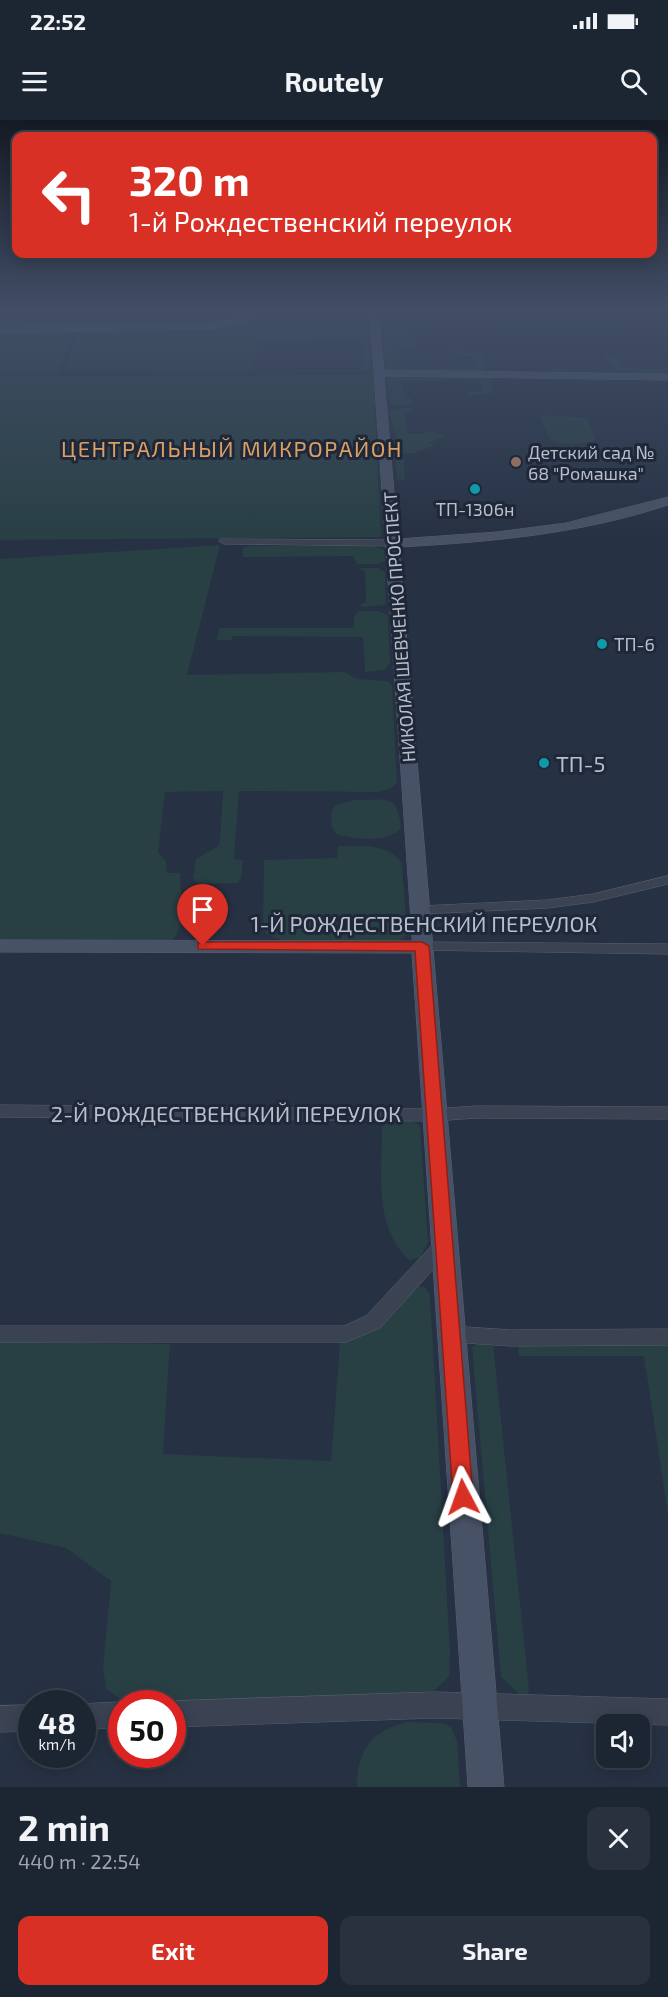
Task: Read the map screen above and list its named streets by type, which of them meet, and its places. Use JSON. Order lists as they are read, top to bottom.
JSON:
{
  "streets": {
    "main road": ["НИКОЛАЯ ШЕВЧЕНКО ПРОСПЕКТ", "1-Й РОЖДЕСТВЕНСКИЙ ПЕРЕУЛОК"],
    "street": ["2-Й РОЖДЕСТВЕНСКИЙ ПЕРЕУЛОК"]
  },
  "crossings": [
    ["НИКОЛАЯ ШЕВЧЕНКО ПРОСПЕКТ", "1-Й РОЖДЕСТВЕНСКИЙ ПЕРЕУЛОК"],
    ["НИКОЛАЯ ШЕВЧЕНКО ПРОСПЕКТ", "2-Й РОЖДЕСТВЕНСКИЙ ПЕРЕУЛОК"]
  ],
  "districts": ["ЦЕНТРАЛЬНЫЙ МИКРОРАЙОН"],
  "places": [
    "Детский сад № 68 \"Ромашка\"",
    "ТП-1306н",
    "ТП-6",
    "ТП-5"
  ],
  "page": {
    "status": "22:52",
    "header": "Routely",
    "turn": ["320 m", "1-й Рождественский переулок"],
    "speed": "48 km/h",
    "limit": "50",
    "heading": ["2 min", "440 m · 22:54"],
    "buttons": ["Exit", "Share"]
  }
}
